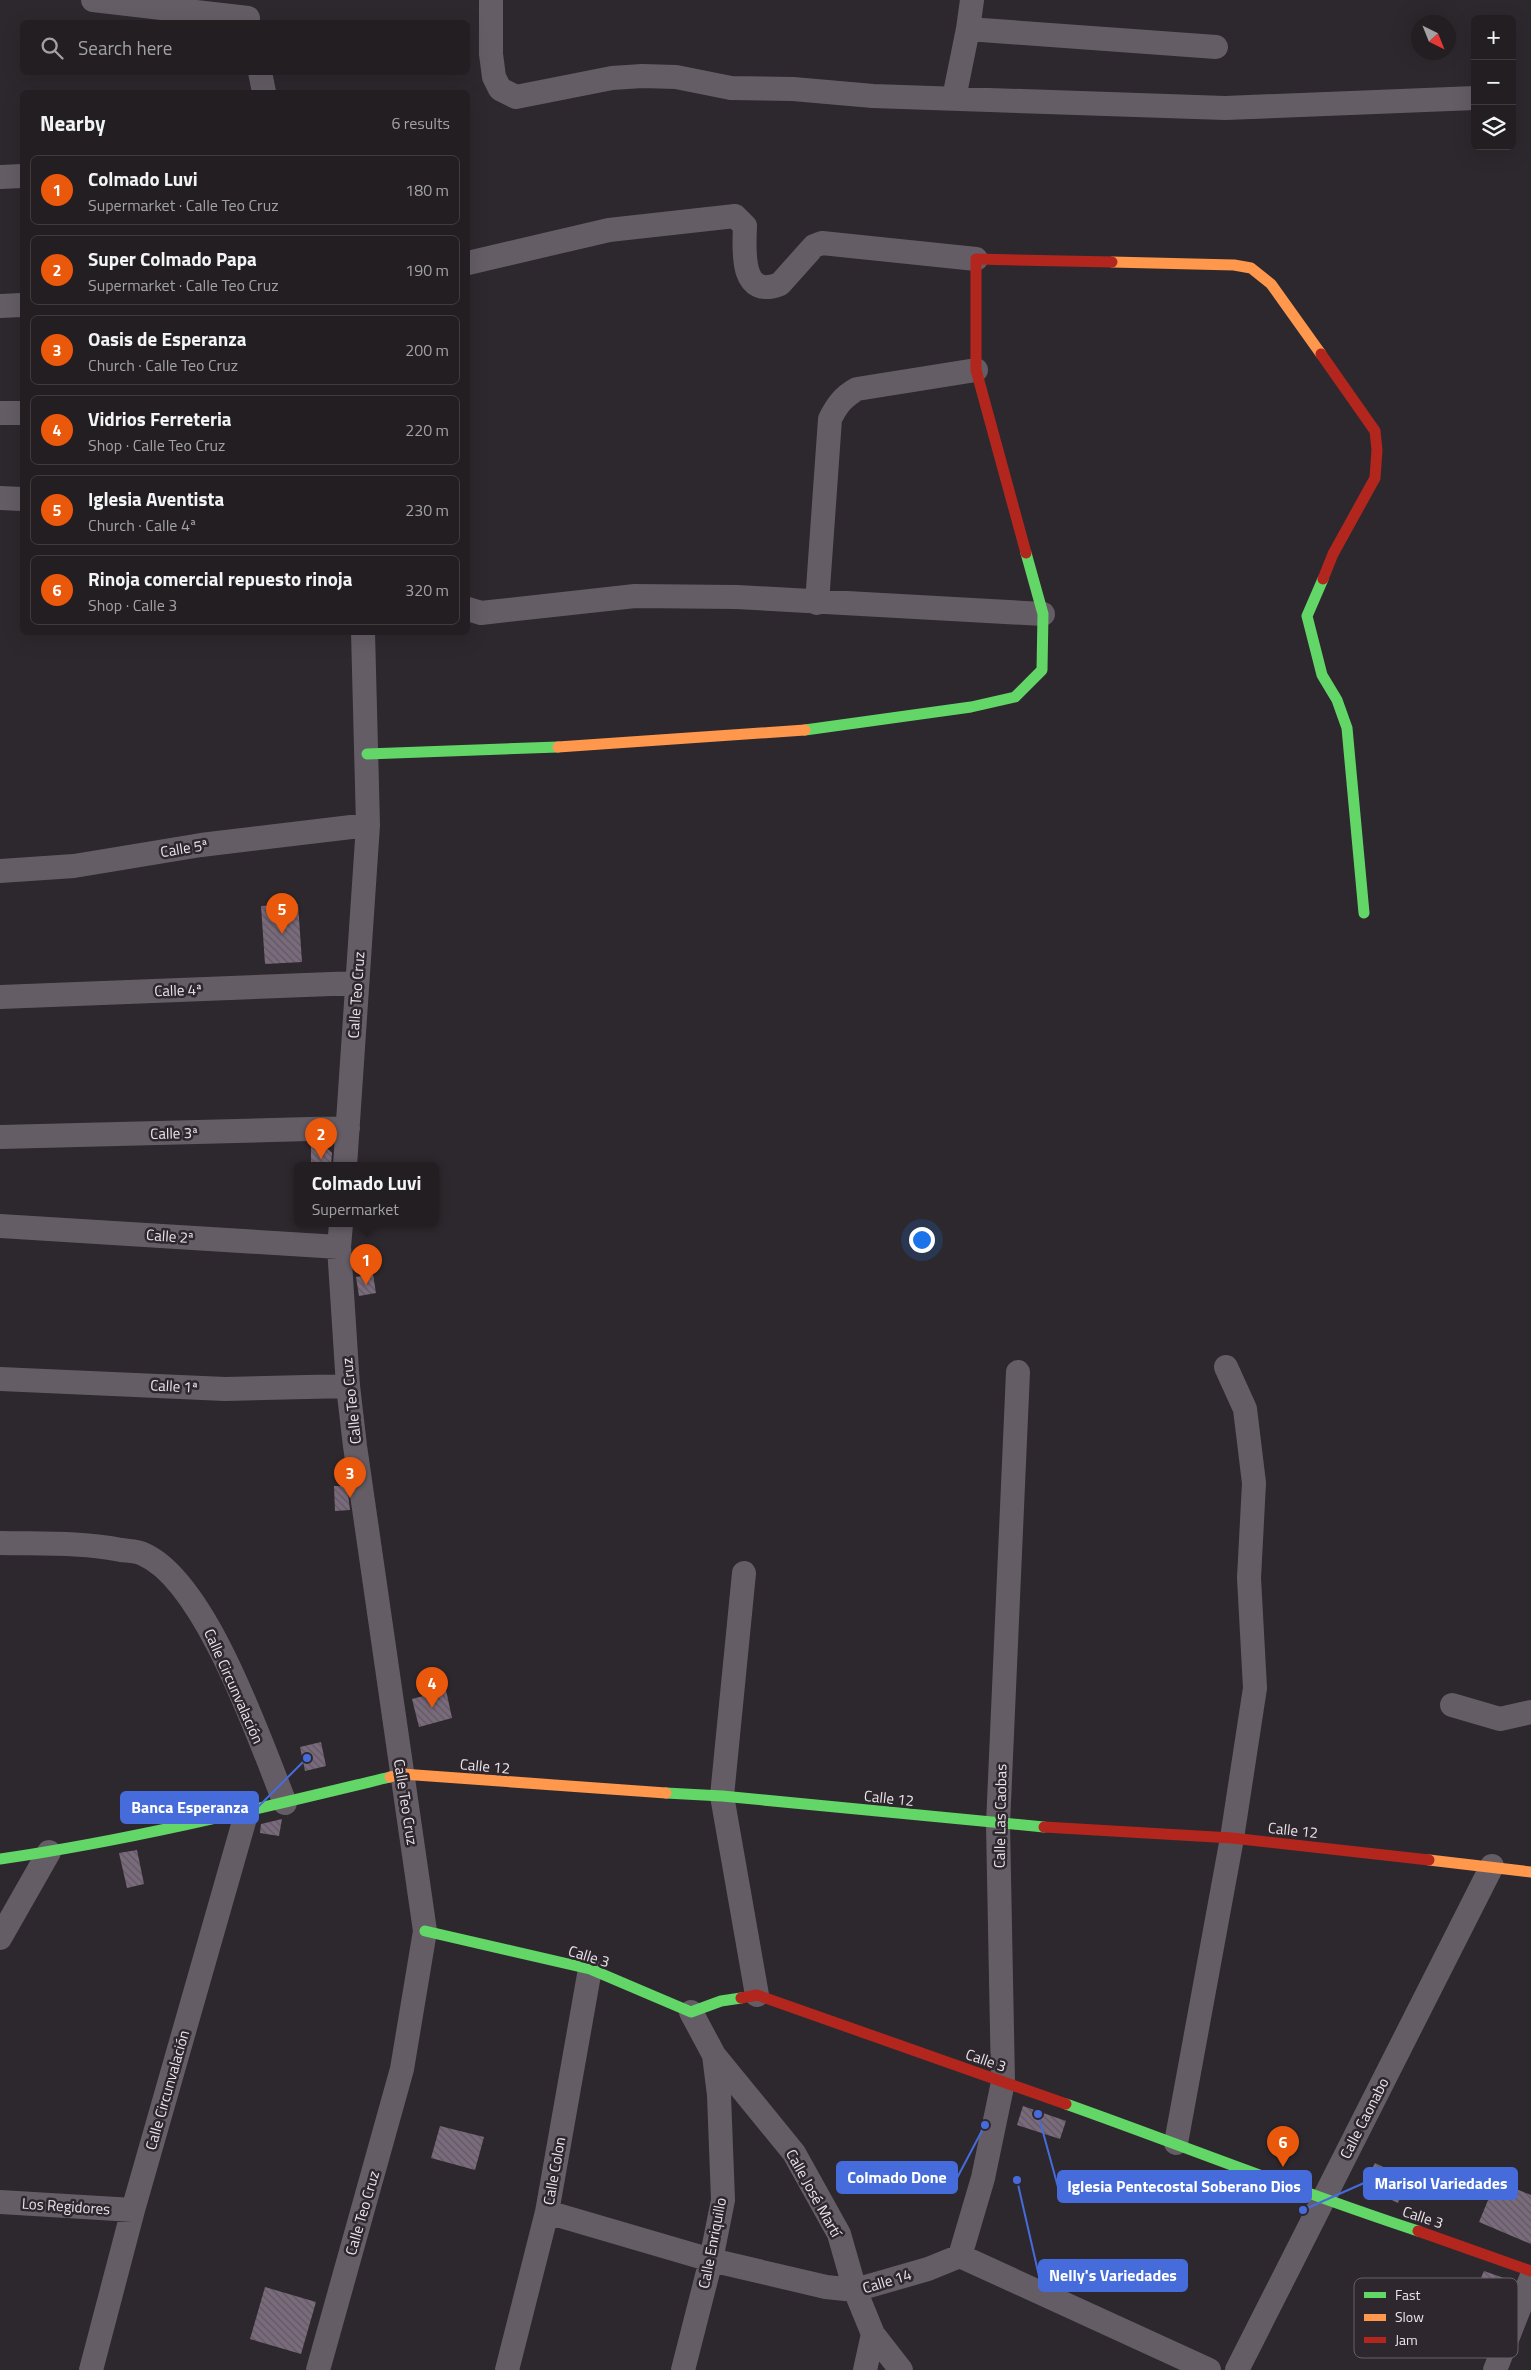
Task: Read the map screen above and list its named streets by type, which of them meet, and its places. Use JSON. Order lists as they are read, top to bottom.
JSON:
{
  "streets": {
    "street": [
      "Calle 5ª",
      "Calle 4ª",
      "Calle Teo Cruz",
      "Calle 3ª",
      "Calle 2ª",
      "Calle 1ª",
      "Calle Circunvalación",
      "Calle 12",
      "Calle Las Caobas",
      "Calle 3",
      "Calle Caonabo",
      "Calle Colon",
      "Calle José Martí",
      "Los Regidores",
      "Calle Enriquillo",
      "Calle 14"
    ]
  },
  "crossings": [
    ["Calle 5ª", "Calle Teo Cruz"],
    ["Calle 4ª", "Calle Teo Cruz"],
    ["Calle Teo Cruz", "Calle 3ª"],
    ["Calle Teo Cruz", "Calle 2ª"],
    ["Calle Teo Cruz", "Calle 1ª"],
    ["Calle Teo Cruz", "Calle 12"],
    ["Calle Teo Cruz", "Calle 3"],
    ["Calle Circunvalación", "Calle 12"],
    ["Calle Circunvalación", "Los Regidores"],
    ["Calle 12", "Calle Las Caobas"],
    ["Calle 12", "Calle Caonabo"],
    ["Calle Las Caobas", "Calle 3"],
    ["Calle Las Caobas", "Calle 14"],
    ["Calle 3", "Calle Caonabo"],
    ["Calle 3", "Calle Colon"],
    ["Calle 3", "Calle José Martí"],
    ["Calle Colon", "Calle 14"],
    ["Calle José Martí", "Calle Enriquillo"],
    ["Calle José Martí", "Calle 14"],
    ["Calle Enriquillo", "Calle 14"]
  ],
  "places": [
    "Banca Esperanza",
    "Iglesia Pentecostal Soberano Dios",
    "Colmado Done",
    "Nelly's Variedades",
    "Marisol Variedades"
  ],
  "legend": ["Fast", "Slow", "Jam"],
  "north": "bottom right",
  "page": {
    "map_buttons": ["+", "−"],
    "search": "Search here",
    "heading": ["Nearby", "6 results"],
    "list": [
      {
        "mark": "1",
        "name": "Colmado Luvi",
        "note": "Supermarket · Calle Teo Cruz",
        "value": "180 m"
      },
      {
        "mark": "2",
        "name": "Super Colmado Papa",
        "note": "Supermarket · Calle Teo Cruz",
        "value": "190 m"
      },
      {
        "mark": "3",
        "name": "Oasis de Esperanza",
        "note": "Church · Calle Teo Cruz",
        "value": "200 m"
      },
      {
        "mark": "4",
        "name": "Vidrios Ferreteria",
        "note": "Shop · Calle Teo Cruz",
        "value": "220 m"
      },
      {
        "mark": "5",
        "name": "Iglesia Aventista",
        "note": "Church · Calle 4ª",
        "value": "230 m"
      },
      {
        "mark": "6",
        "name": "Rinoja comercial repuesto rinoja",
        "note": "Shop · Calle 3",
        "value": "320 m"
      }
    ],
    "pins": [
      "5",
      "2",
      "1",
      "3",
      "4",
      "6"
    ],
    "popup": ["Colmado Luvi", "Supermarket"]
  }
}
